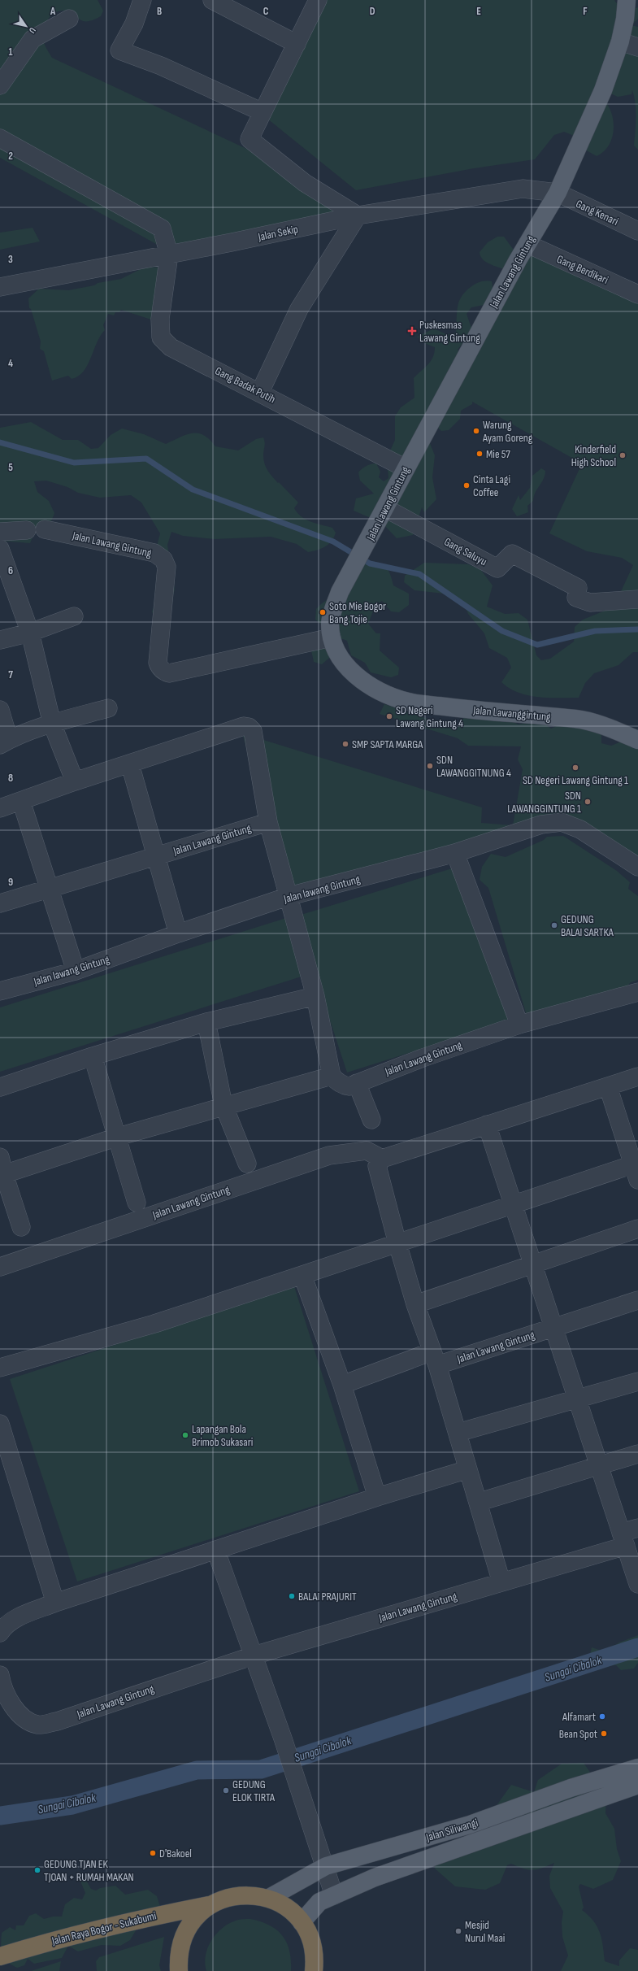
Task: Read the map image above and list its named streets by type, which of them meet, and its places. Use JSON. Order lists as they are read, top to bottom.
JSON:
{
  "streets": {
    "highway": ["Jalan Raya Bogor - Sukabumi"],
    "main road": ["Jalan Lawang Gintung", "Jalan Lawanggintung", "Jalan Siliwangi"],
    "street": [
      "Gang Kenari",
      "Jalan Sekip",
      "Gang Berdikari",
      "Gang Badak Putih",
      "Gang Saluyu",
      "Jalan lawang Gintung"
    ]
  },
  "crossings": [
    ["Gang Kenari", "Jalan Sekip"],
    ["Gang Kenari", "Jalan Lawang Gintung"],
    ["Jalan Sekip", "Jalan Lawang Gintung"],
    ["Jalan Sekip", "Gang Badak Putih"],
    ["Gang Berdikari", "Jalan Lawang Gintung"],
    ["Jalan Lawang Gintung", "Gang Badak Putih"],
    ["Jalan Lawang Gintung", "Gang Saluyu"],
    ["Jalan Lawang Gintung", "Jalan Lawanggintung"],
    ["Jalan Lawang Gintung", "Jalan lawang Gintung"]
  ],
  "water": ["Sungai Cibalok"],
  "places": {
    "health": ["Puskesmas Lawang Gintung"],
    "other": [
      "Warung Ayam Goreng",
      "Mie 57",
      "Kinderfield High School",
      "Cinta Lagi Coffee",
      "Soto Mie Bogor Bang Tojie",
      "SD Negeri Lawang Gintung 4",
      "SMP SAPTA MARGA",
      "SDN LAWANGGITNUNG 4",
      "SD Negeri Lawang Gintung 1",
      "SDN LAWANGGINTUNG 1",
      "GEDUNG BALAI SARTKA",
      "Lapangan Bola Brimob Sukasari",
      "BALAI PRAJURIT",
      "Alfamart",
      "Bean Spot",
      "GEDUNG ELOK TIRTA",
      "D'Bakoel",
      "GEDUNG TJAN EK TJOAN + RUMAH MAKAN",
      "Mesjid Nurul Maai"
    ]
  },
  "north": "bottom right",
  "grid": {
    "columns": [
      "A",
      "B",
      "C",
      "D",
      "E",
      "F"
    ],
    "rows": [
      "1",
      "2",
      "3",
      "4",
      "5",
      "6",
      "7",
      "8",
      "9"
    ]
  }
}
